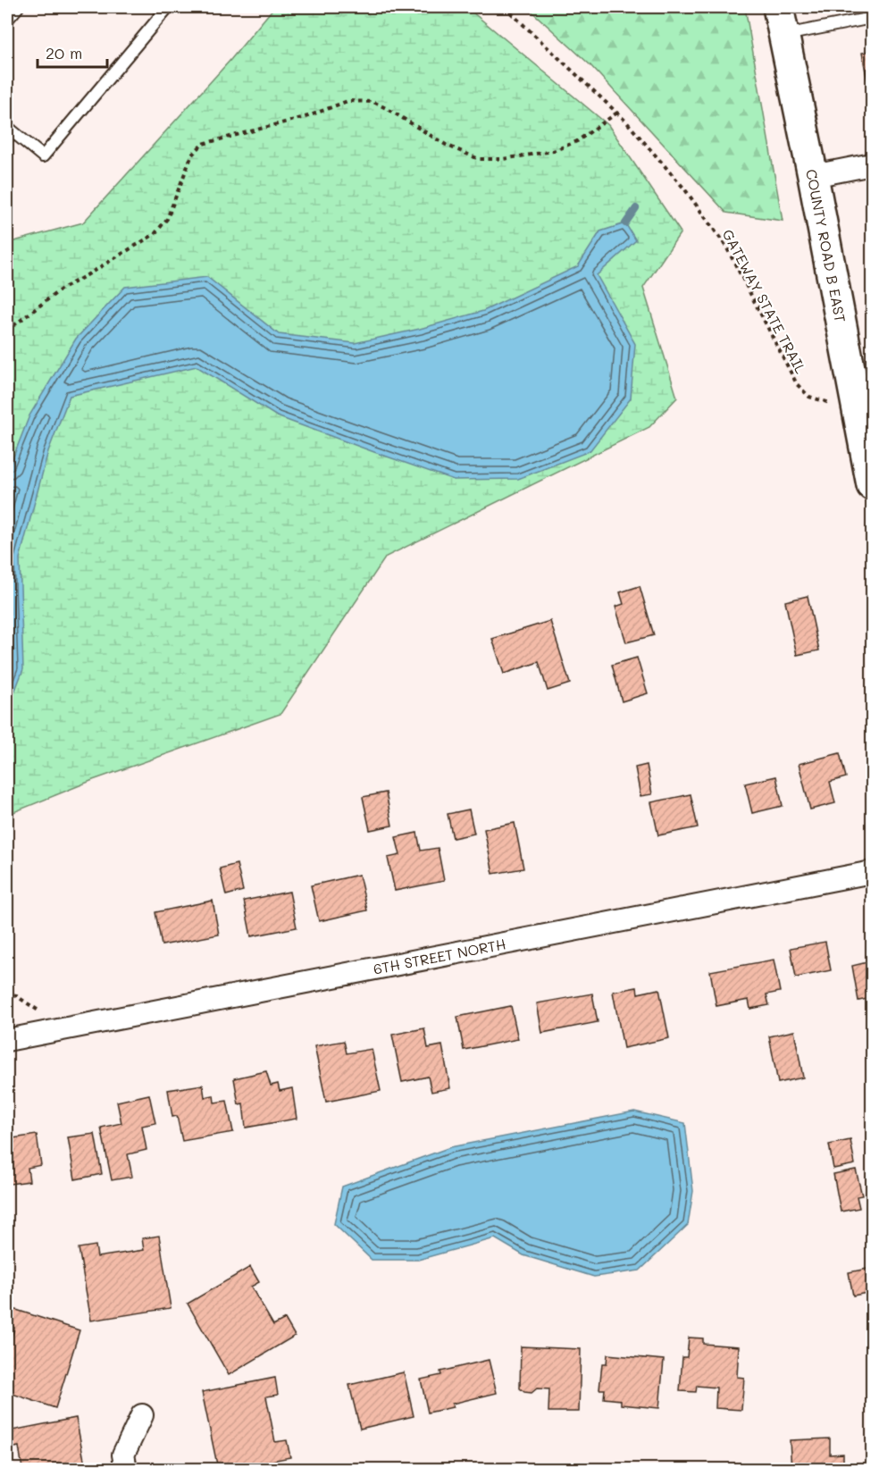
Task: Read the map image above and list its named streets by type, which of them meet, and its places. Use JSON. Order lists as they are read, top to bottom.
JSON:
{
  "streets": {
    "street": ["COUNTY ROAD B EAST", "6TH STREET NORTH"],
    "path": ["GATEWAY STATE TRAIL"]
  },
  "crossings": [
    ["COUNTY ROAD B EAST", "GATEWAY STATE TRAIL"]
  ],
  "scale_bar": "20 m"
}
